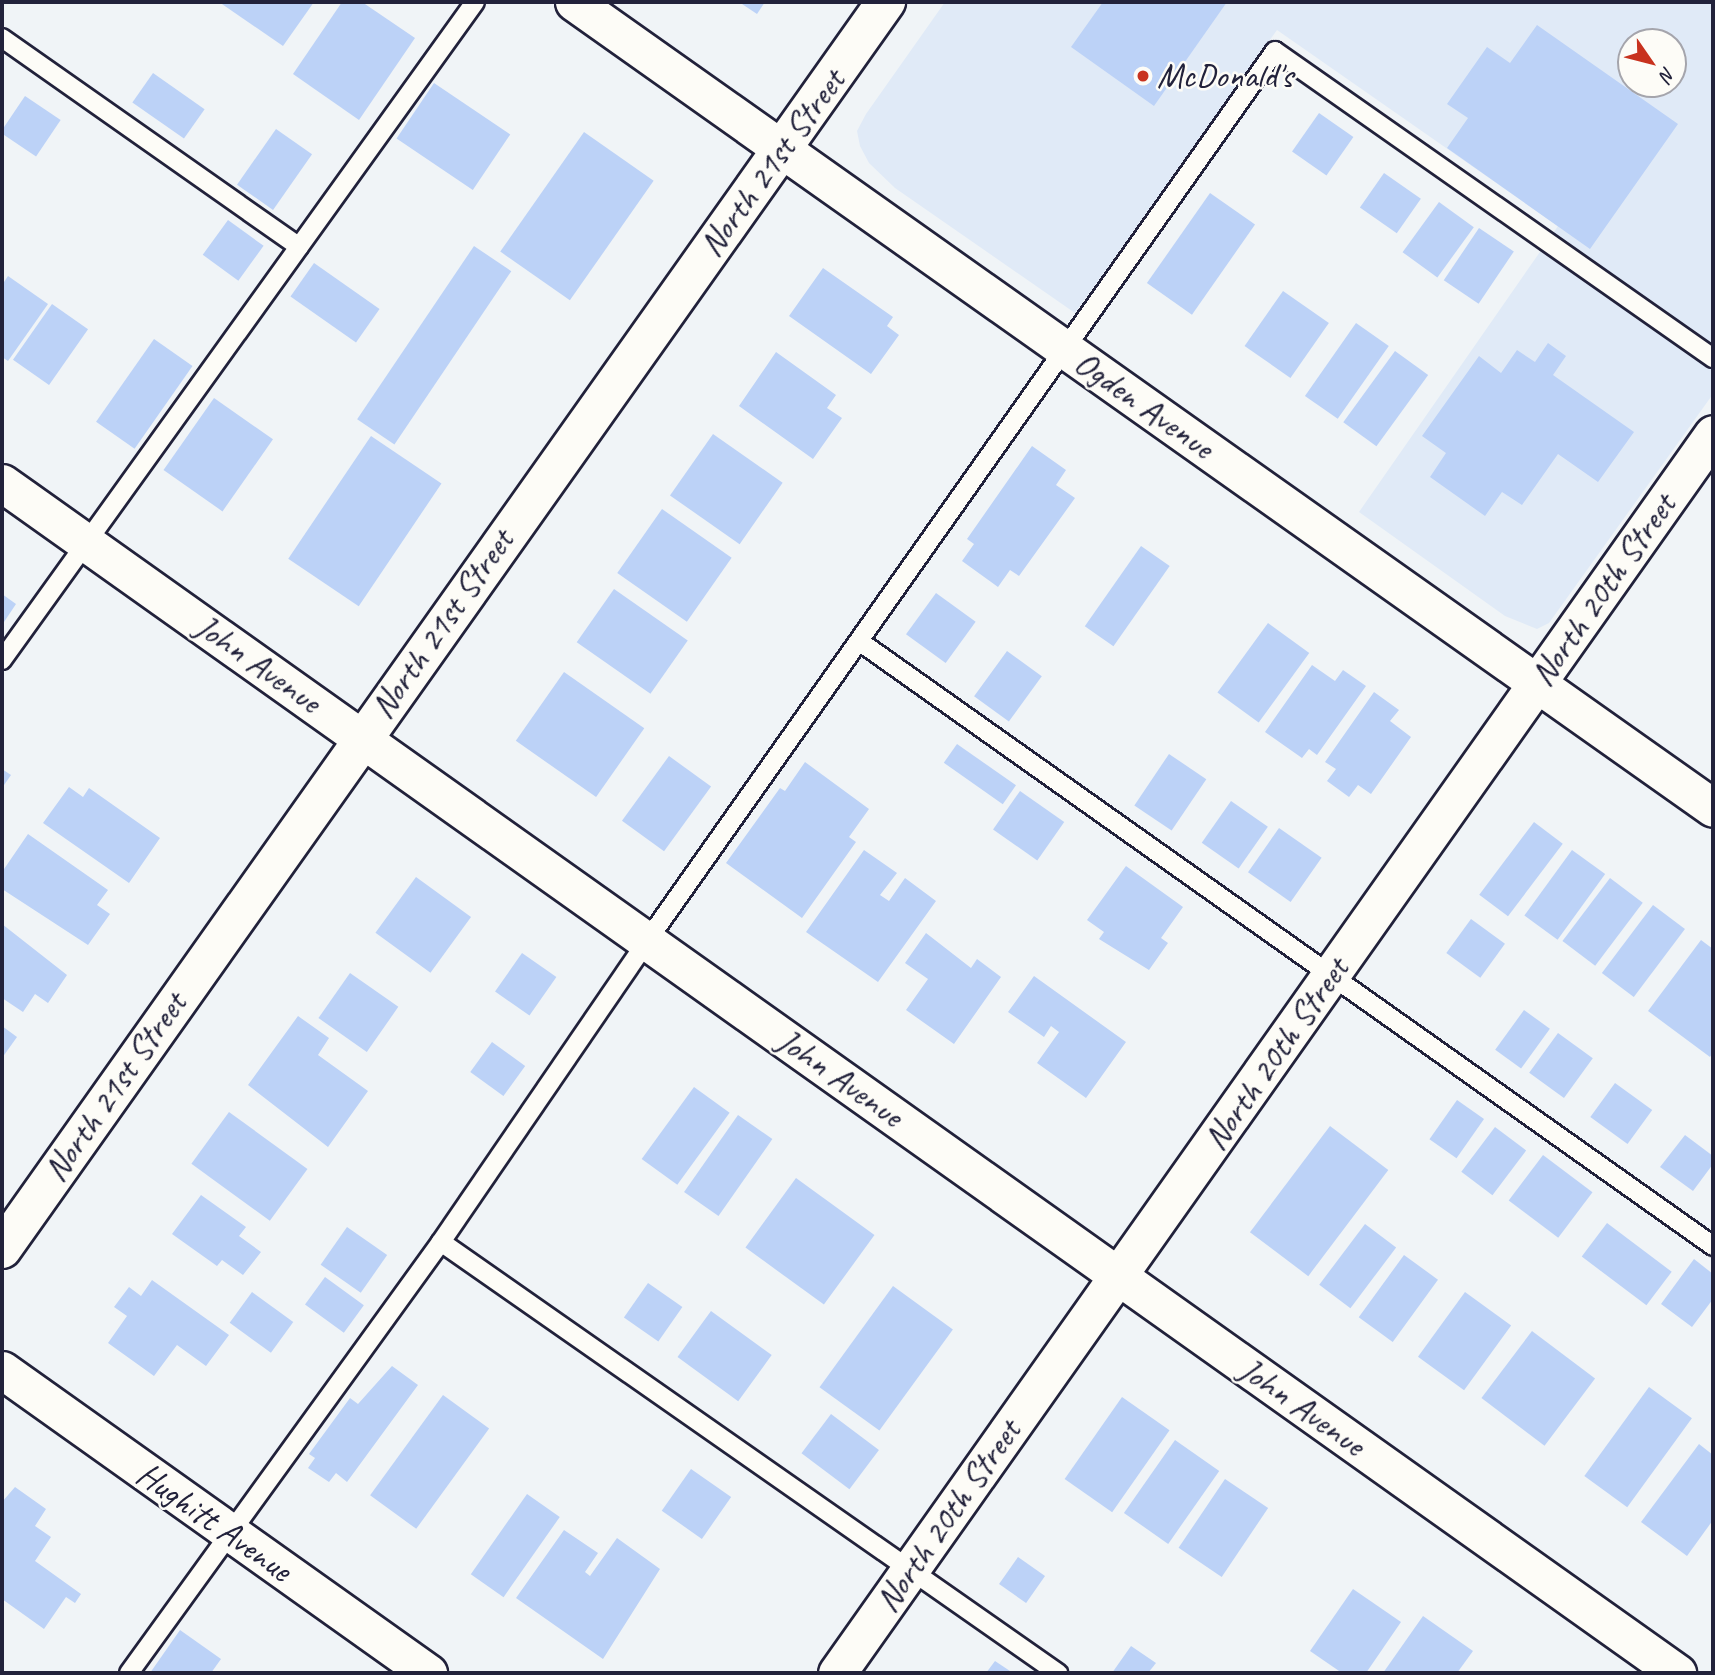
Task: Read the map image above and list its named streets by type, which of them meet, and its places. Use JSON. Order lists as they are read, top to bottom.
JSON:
{
  "streets": {
    "street": [
      "North 21st Street",
      "Ogden Avenue",
      "North 20th Street",
      "John Avenue",
      "Hughitt Avenue"
    ]
  },
  "crossings": [
    ["North 21st Street", "Ogden Avenue"],
    ["North 21st Street", "John Avenue"],
    ["Ogden Avenue", "North 20th Street"],
    ["North 20th Street", "John Avenue"]
  ],
  "places": ["McDonald's"],
  "north": "bottom right"
}
